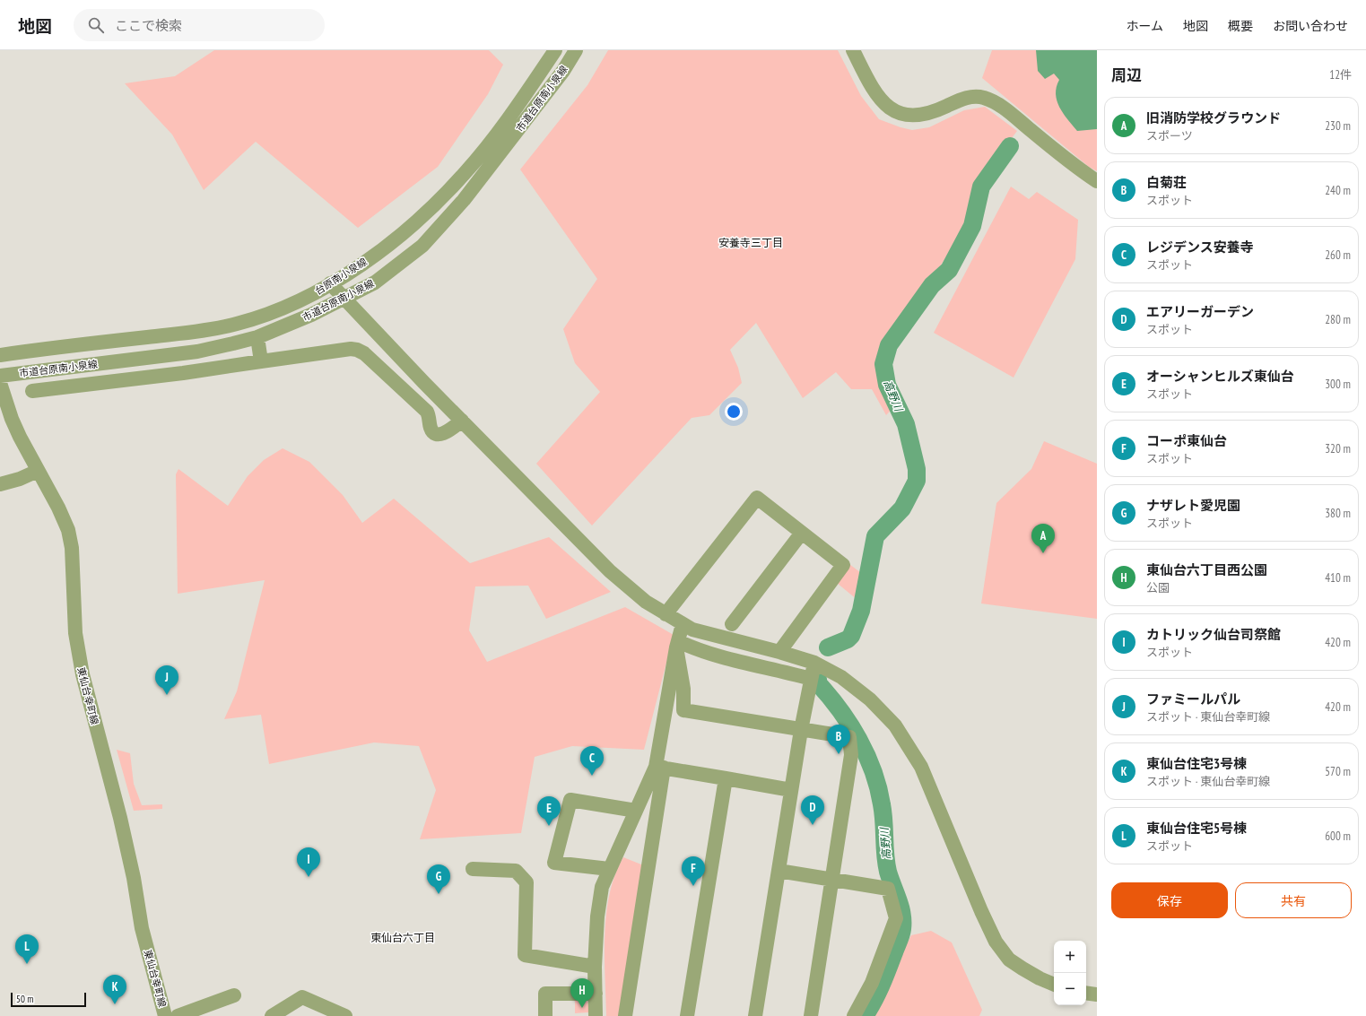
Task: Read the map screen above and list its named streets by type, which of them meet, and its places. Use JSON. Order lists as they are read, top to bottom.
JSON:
{
  "streets": {
    "street": ["市道台原南小泉線", "台原南小泉線", "東仙台幸町線"]
  },
  "crossings": [
    ["市道台原南小泉線", "台原南小泉線"]
  ],
  "districts": ["安養寺三丁目", "東仙台六丁目"],
  "water": ["高野川"],
  "scale_bar": "50 m",
  "page": {
    "header": "地図",
    "search": "ここで検索",
    "nav": [
      "ホーム",
      "地図",
      "概要",
      "お問い合わせ"
    ],
    "heading": ["周辺", "12件"],
    "list": [
      {
        "mark": "A",
        "name": "旧消防学校グラウンド",
        "note": "スポーツ",
        "value": "230 m"
      },
      {
        "mark": "B",
        "name": "白菊荘",
        "note": "スポット",
        "value": "240 m"
      },
      {
        "mark": "C",
        "name": "レジデンス安養寺",
        "note": "スポット",
        "value": "260 m"
      },
      {
        "mark": "D",
        "name": "エアリーガーデン",
        "note": "スポット",
        "value": "280 m"
      },
      {
        "mark": "E",
        "name": "オーシャンヒルズ東仙台",
        "note": "スポット",
        "value": "300 m"
      },
      {
        "mark": "F",
        "name": "コーポ東仙台",
        "note": "スポット",
        "value": "320 m"
      },
      {
        "mark": "G",
        "name": "ナザレト愛児園",
        "note": "スポット",
        "value": "380 m"
      },
      {
        "mark": "H",
        "name": "東仙台六丁目西公園",
        "note": "公園",
        "value": "410 m"
      },
      {
        "mark": "I",
        "name": "カトリック仙台司祭館",
        "note": "スポット",
        "value": "420 m"
      },
      {
        "mark": "J",
        "name": "ファミールパル",
        "note": "スポット · 東仙台幸町線",
        "value": "420 m"
      },
      {
        "mark": "K",
        "name": "東仙台住宅3号棟",
        "note": "スポット · 東仙台幸町線",
        "value": "570 m"
      },
      {
        "mark": "L",
        "name": "東仙台住宅5号棟",
        "note": "スポット",
        "value": "600 m"
      }
    ],
    "pins": [
      "A",
      "J",
      "B",
      "C",
      "D",
      "E",
      "I",
      "F",
      "G",
      "L",
      "K",
      "H"
    ],
    "buttons": ["保存", "共有"],
    "map_buttons": ["+", "−"],
    "scale": "50 m"
  }
}
